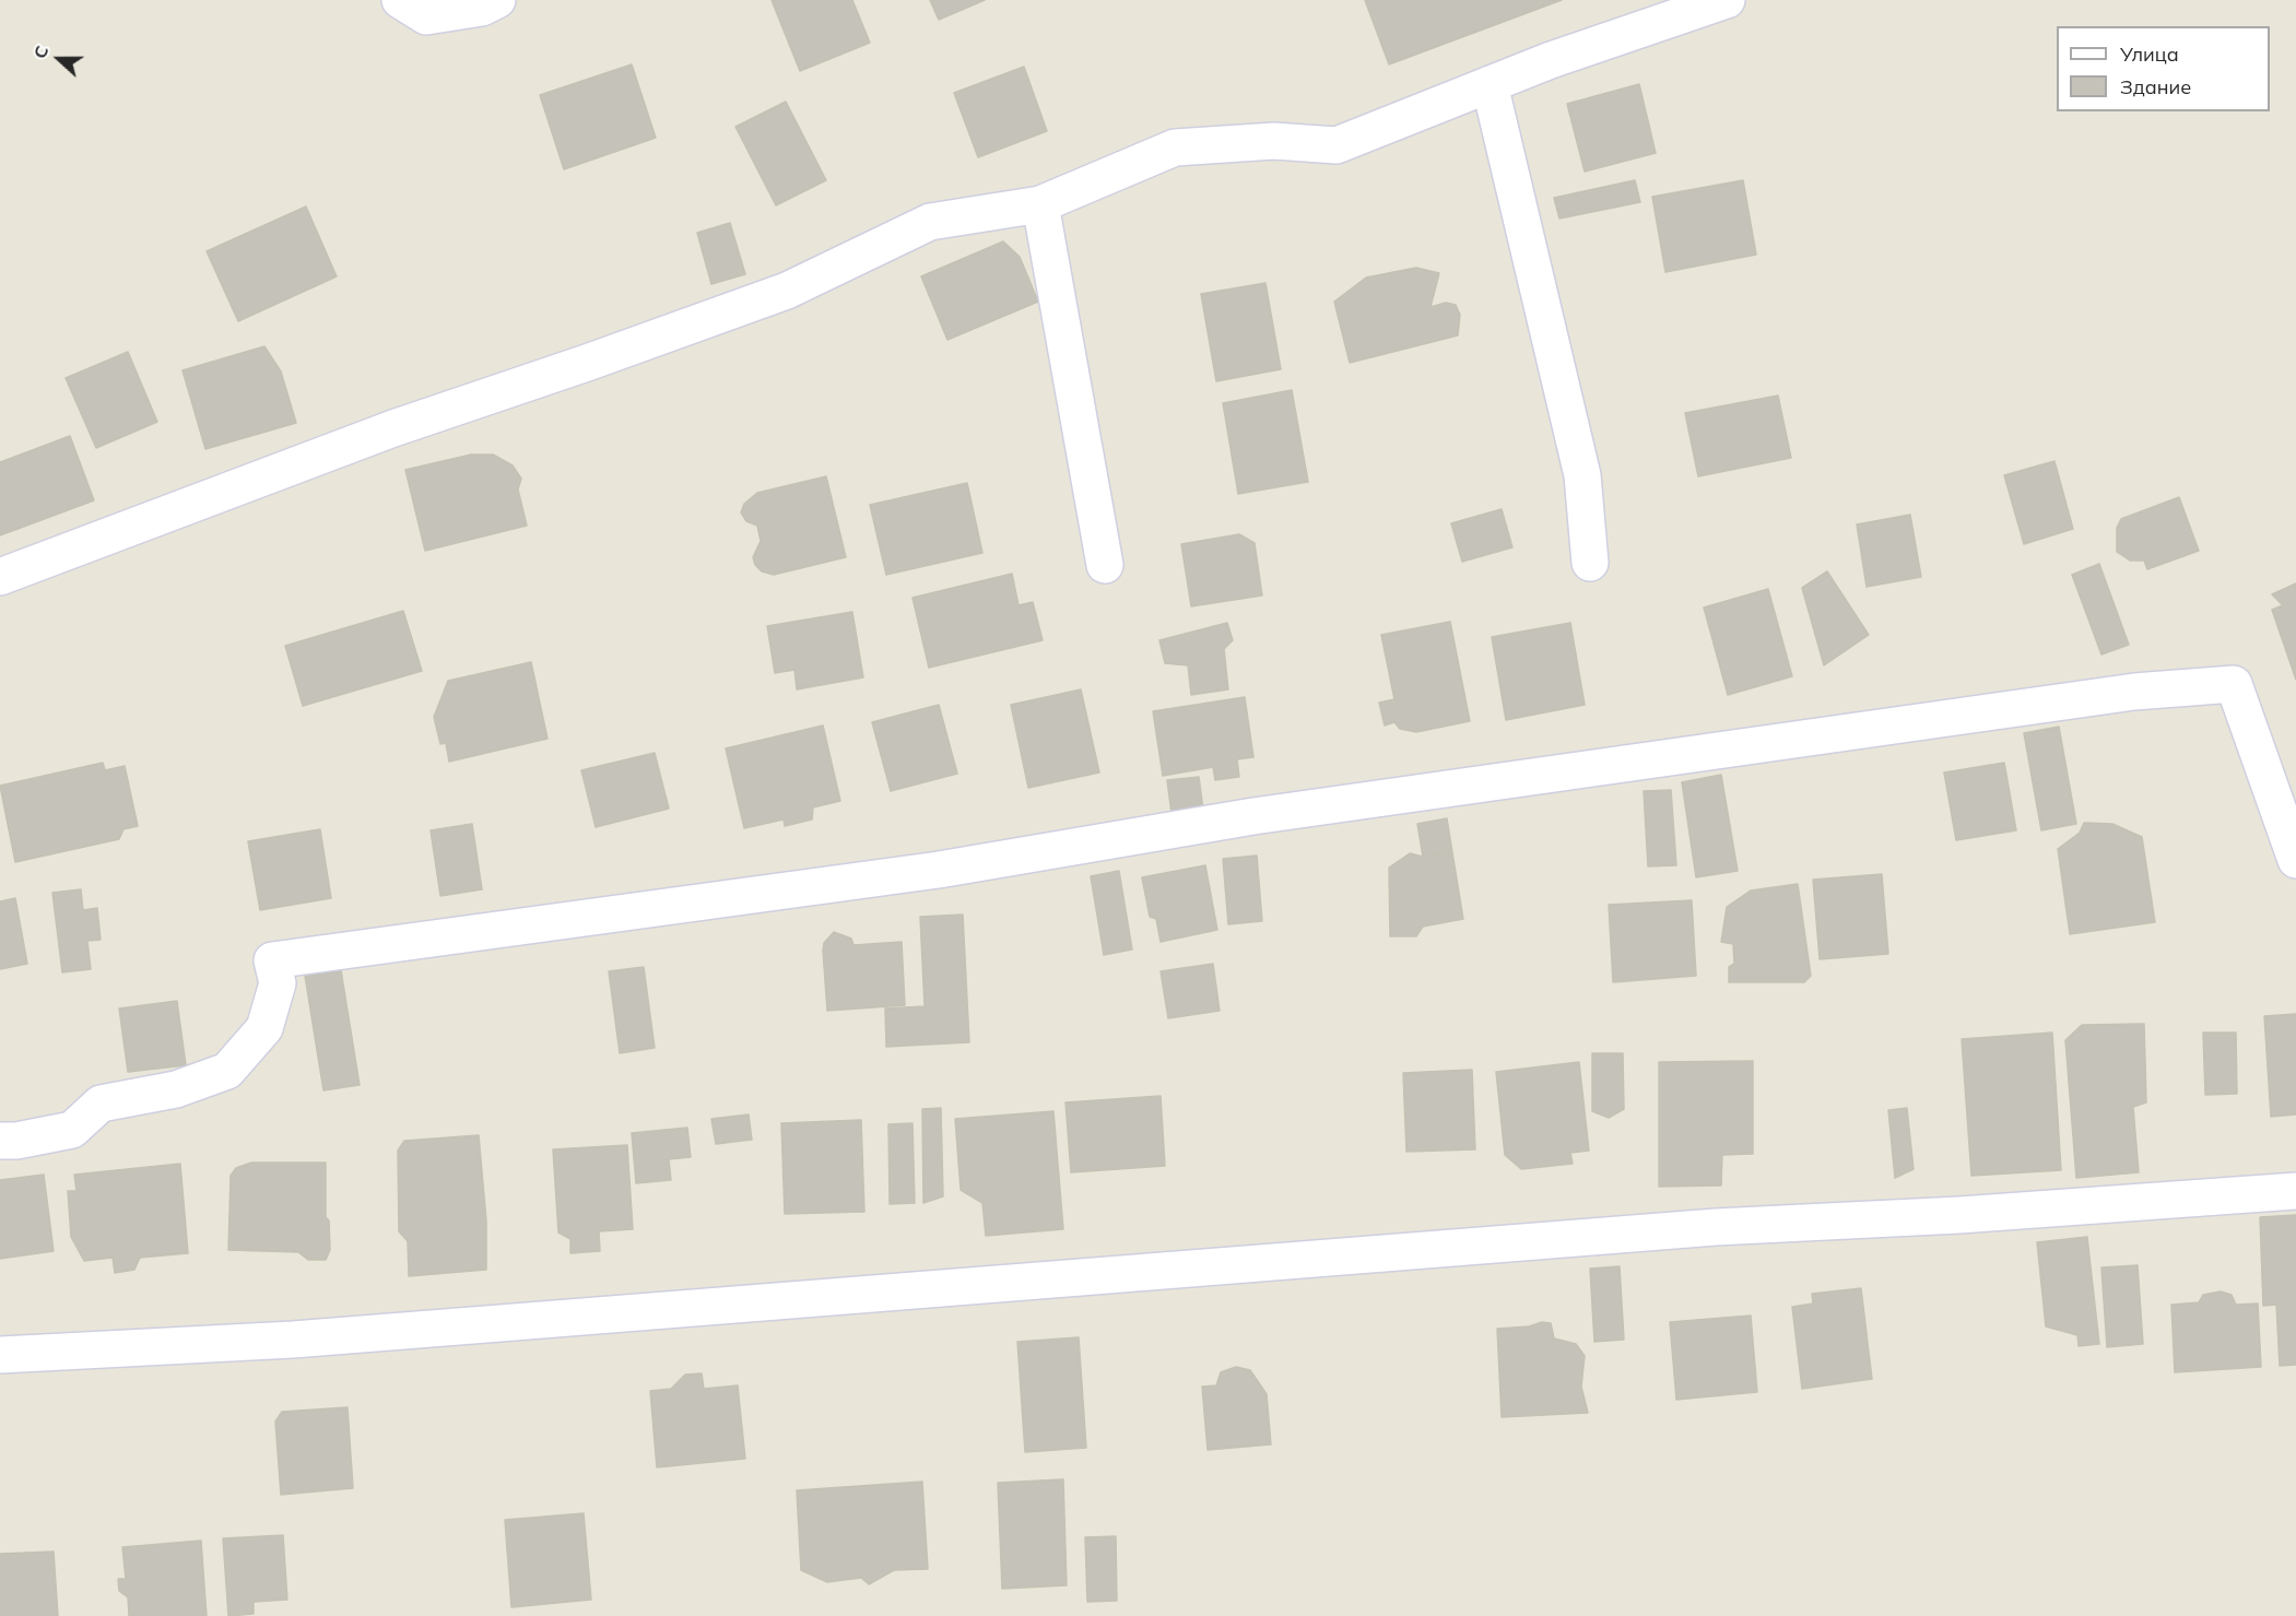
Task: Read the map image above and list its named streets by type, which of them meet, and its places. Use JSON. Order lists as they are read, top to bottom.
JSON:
{
  "legend": ["Улица", "Здание"],
  "north": "left"
}
